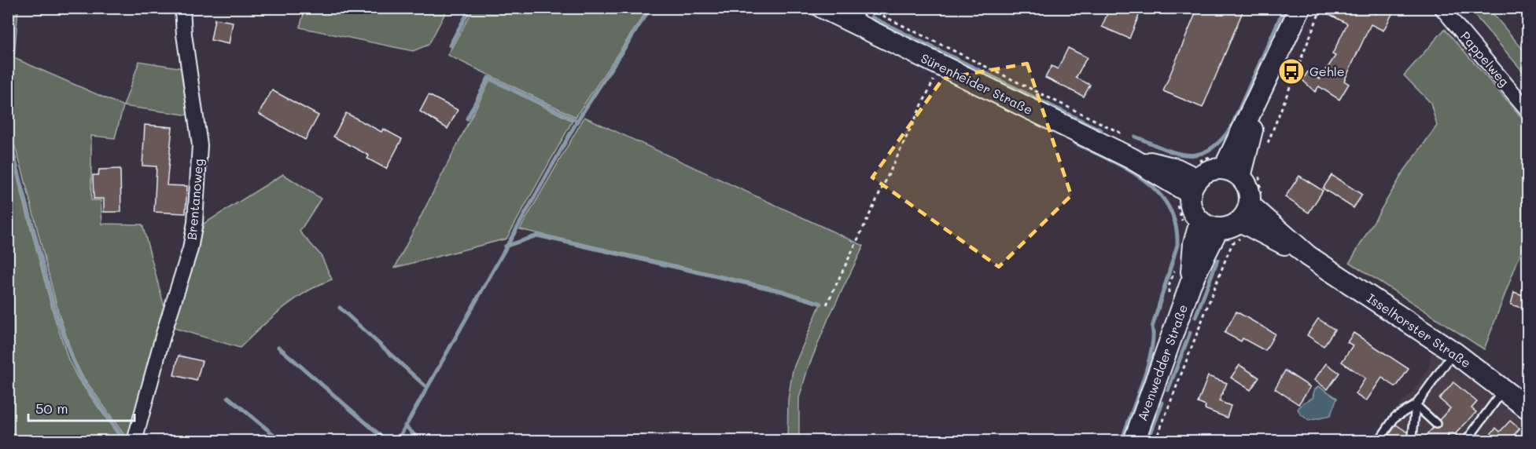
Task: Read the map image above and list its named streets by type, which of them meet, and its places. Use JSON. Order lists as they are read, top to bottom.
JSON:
{
  "streets": {
    "street": [
      "Pappelweg",
      "Sürenheider Straße",
      "Brentanoweg",
      "Isselhorster Straße",
      "Avenwedder Straße"
    ]
  },
  "places": {
    "bus stop": ["Gehle"]
  },
  "scale_bar": "50 m"
}
